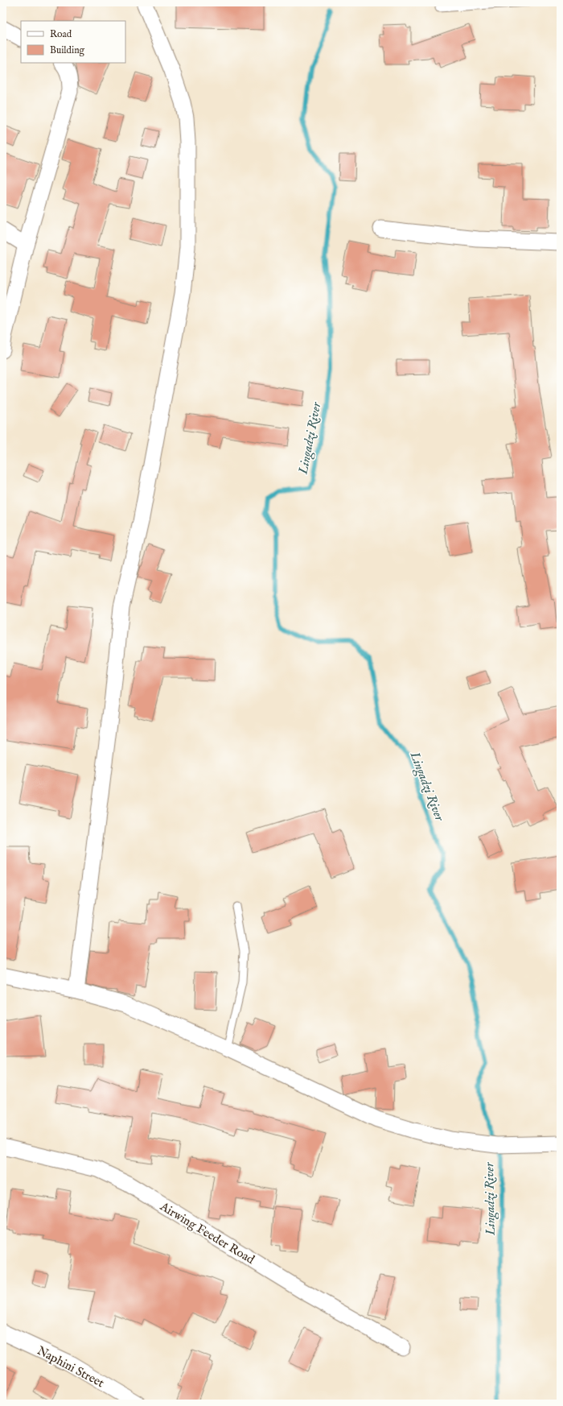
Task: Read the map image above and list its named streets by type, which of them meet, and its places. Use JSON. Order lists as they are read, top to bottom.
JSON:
{
  "streets": {
    "street": ["Airwing Feeder Road", "Naphini Street"]
  },
  "water": ["Lingadzi River"],
  "legend": ["Road", "Building"]
}
